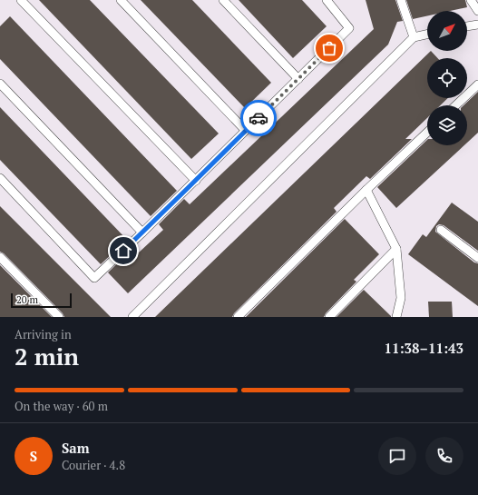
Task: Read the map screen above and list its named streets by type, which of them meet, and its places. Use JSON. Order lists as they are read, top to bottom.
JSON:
{
  "scale_bar": "20 m",
  "north": "top right",
  "page": {
    "scale": "20 m",
    "heading": ["2 min", "Arriving in", "11:38–11:43"],
    "panel": ["Sam", "Courier · 4.8"],
    "bar": "On the way · 60 m",
    "round": "S"
  }
}
